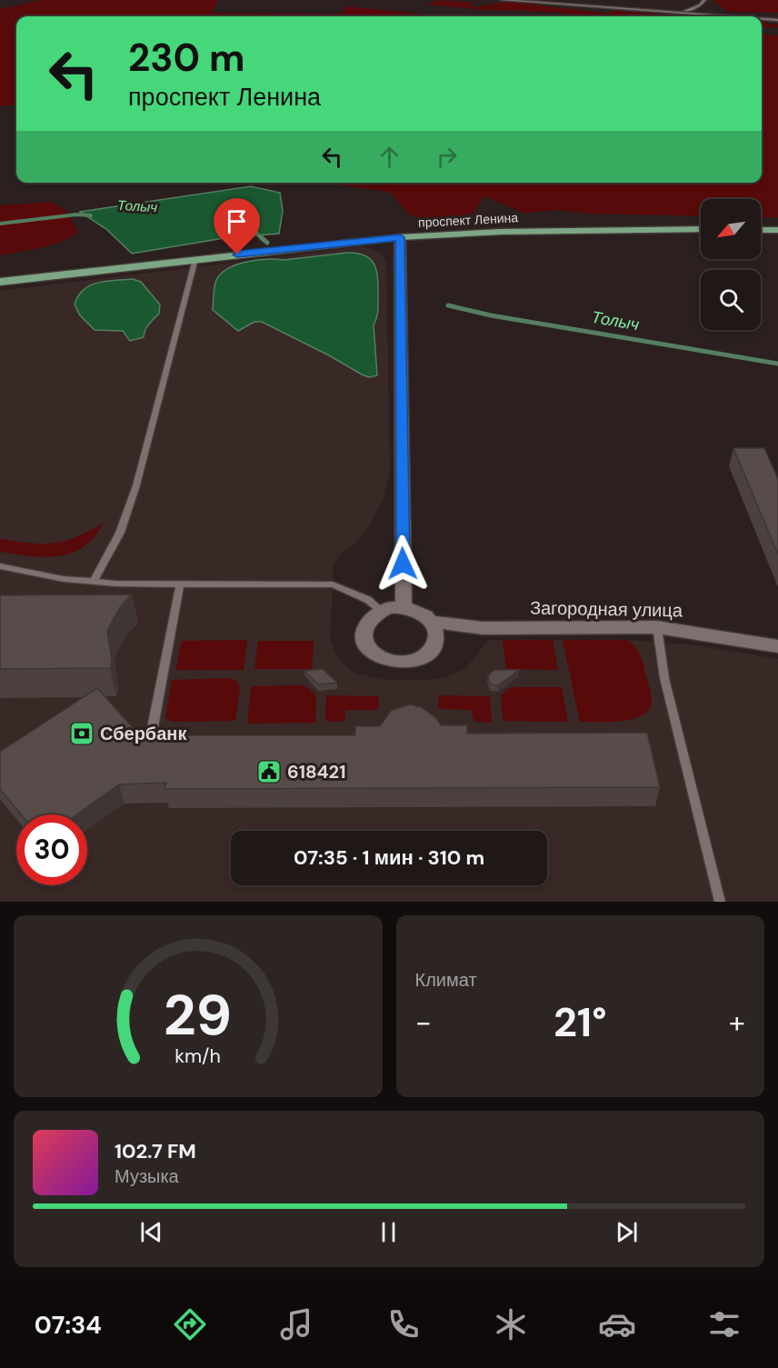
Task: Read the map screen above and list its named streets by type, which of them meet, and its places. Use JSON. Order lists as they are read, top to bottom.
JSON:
{
  "streets": {
    "main road": ["проспект Ленина"],
    "street": ["Загородная улица"]
  },
  "water": ["Толыч"],
  "places": {
    "bank": ["Сбербанк"],
    "public building": ["618421"]
  },
  "north": "bottom left",
  "page": {
    "turn": ["230 m", "проспект Ленина"],
    "limit": "30",
    "trip": "07:35 · 1 мин · 310 m",
    "tile": "Климат",
    "heat": ["−", "21°", "+"],
    "song": ["102.7 FM", "Музыка"],
    "tabs": "07:34",
    "gauge": ["29", "km/h"]
  }
}
